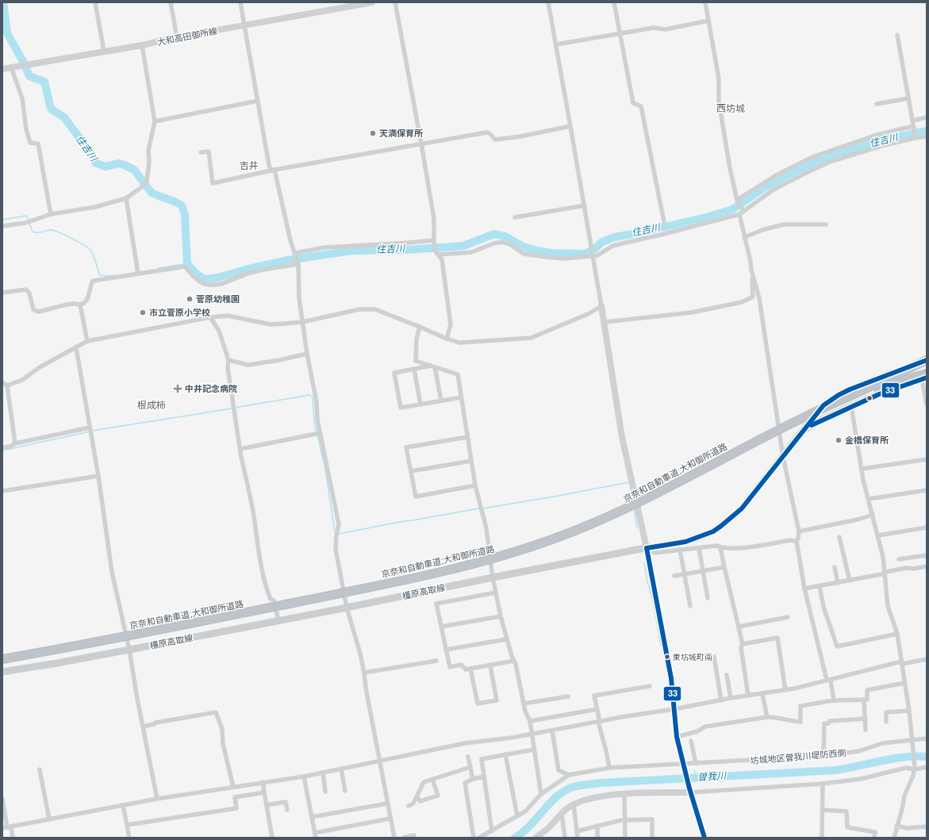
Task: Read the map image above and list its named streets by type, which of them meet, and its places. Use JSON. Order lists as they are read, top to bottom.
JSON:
{
  "streets": {
    "highway": ["京奈和自動車道;大和御所道路"],
    "main road": ["橿原高取線"],
    "street": ["大和高田御所線", "坊城地区曽我川堤防西側"]
  },
  "districts": ["西坊城", "吉井", "根成柿"],
  "water": ["住吉川", "曽我川"],
  "places": {
    "other": [
      "天満保育所",
      "菅原幼稚園",
      "市立菅原小学校",
      "金橋保育所",
      "東坊城町南"
    ],
    "health": ["中井記念病院"]
  },
  "lines": ["transit line 33"]
}
